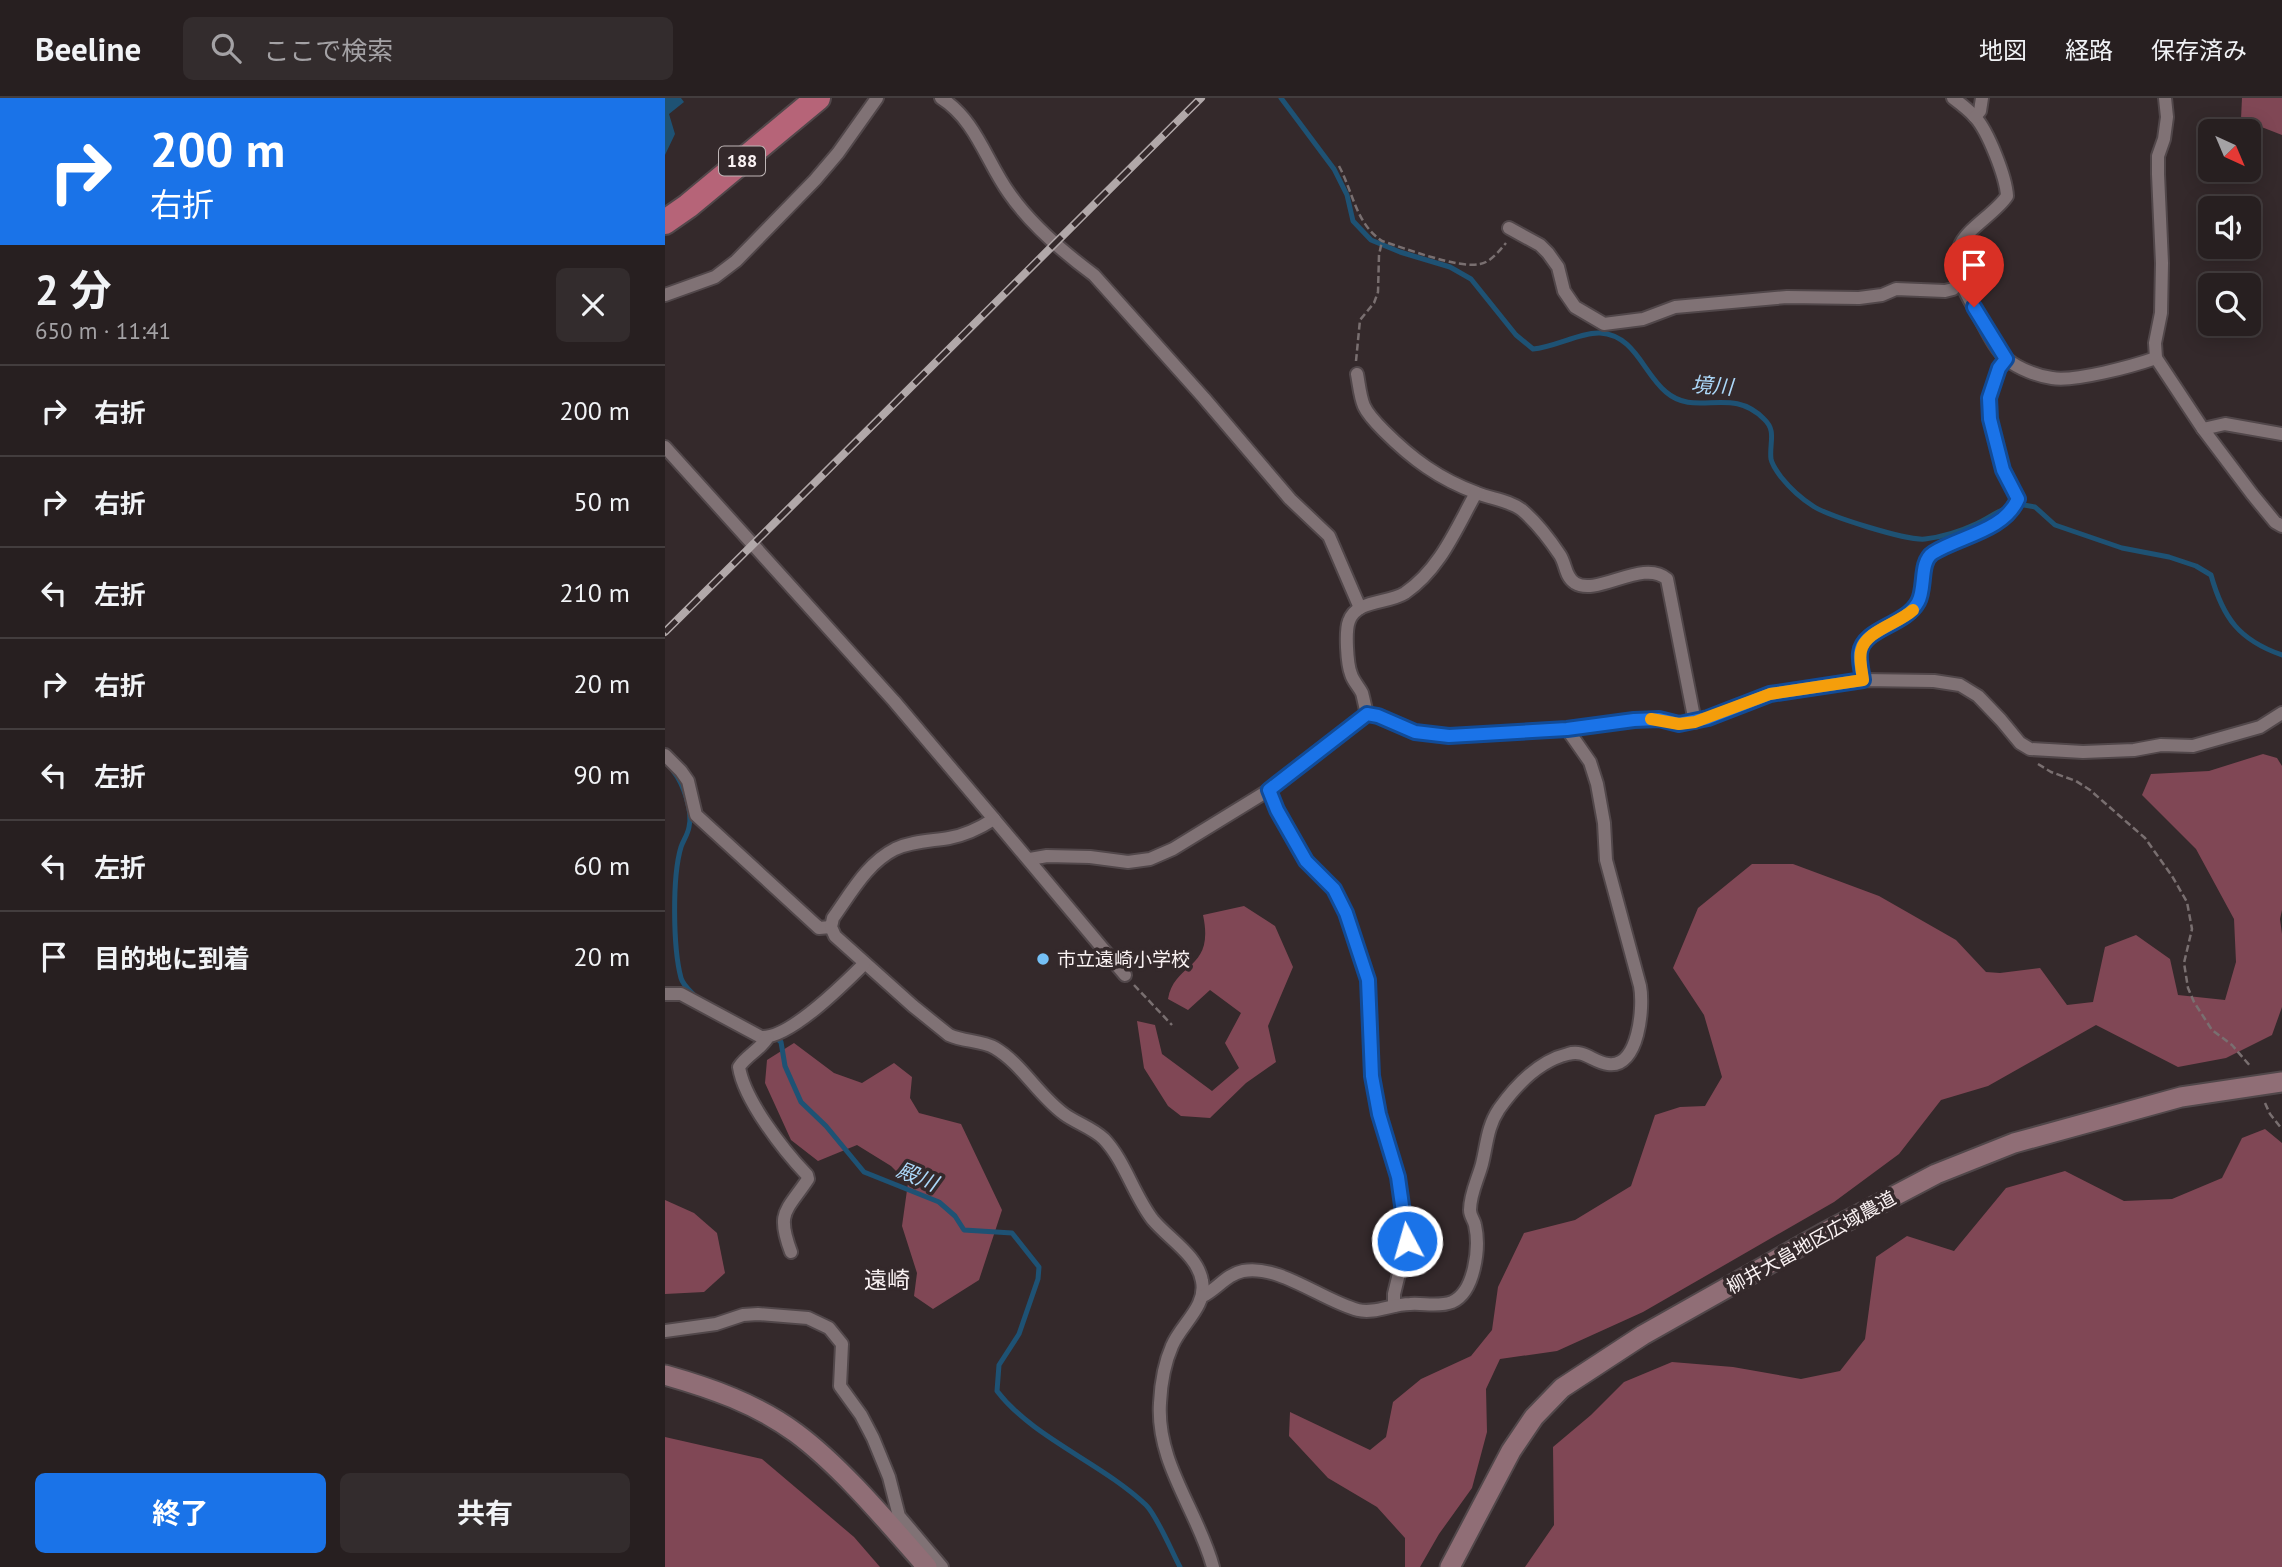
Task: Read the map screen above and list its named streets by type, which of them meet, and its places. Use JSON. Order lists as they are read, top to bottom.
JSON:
{
  "streets": {
    "highway": ["188"],
    "street": ["柳井大畠地区広域農道"]
  },
  "districts": ["遠崎"],
  "water": ["境川", "殿川"],
  "places": ["市立遠崎小学校"],
  "north": "bottom right",
  "page": {
    "header": "Beeline",
    "search": "ここで検索",
    "nav": ["地図", "経路", "保存済み"],
    "turn": ["200 m", "右折"],
    "heading": ["2 分", "650 m · 11:41"],
    "list": [
      {
        "name": "右折",
        "value": "200 m"
      },
      {
        "name": "右折",
        "value": "50 m"
      },
      {
        "name": "左折",
        "value": "210 m"
      },
      {
        "name": "右折",
        "value": "20 m"
      },
      {
        "name": "左折",
        "value": "90 m"
      },
      {
        "name": "左折",
        "value": "60 m"
      },
      {
        "name": "目的地に到着",
        "value": "20 m"
      }
    ],
    "buttons": ["終了", "共有"]
  }
}
